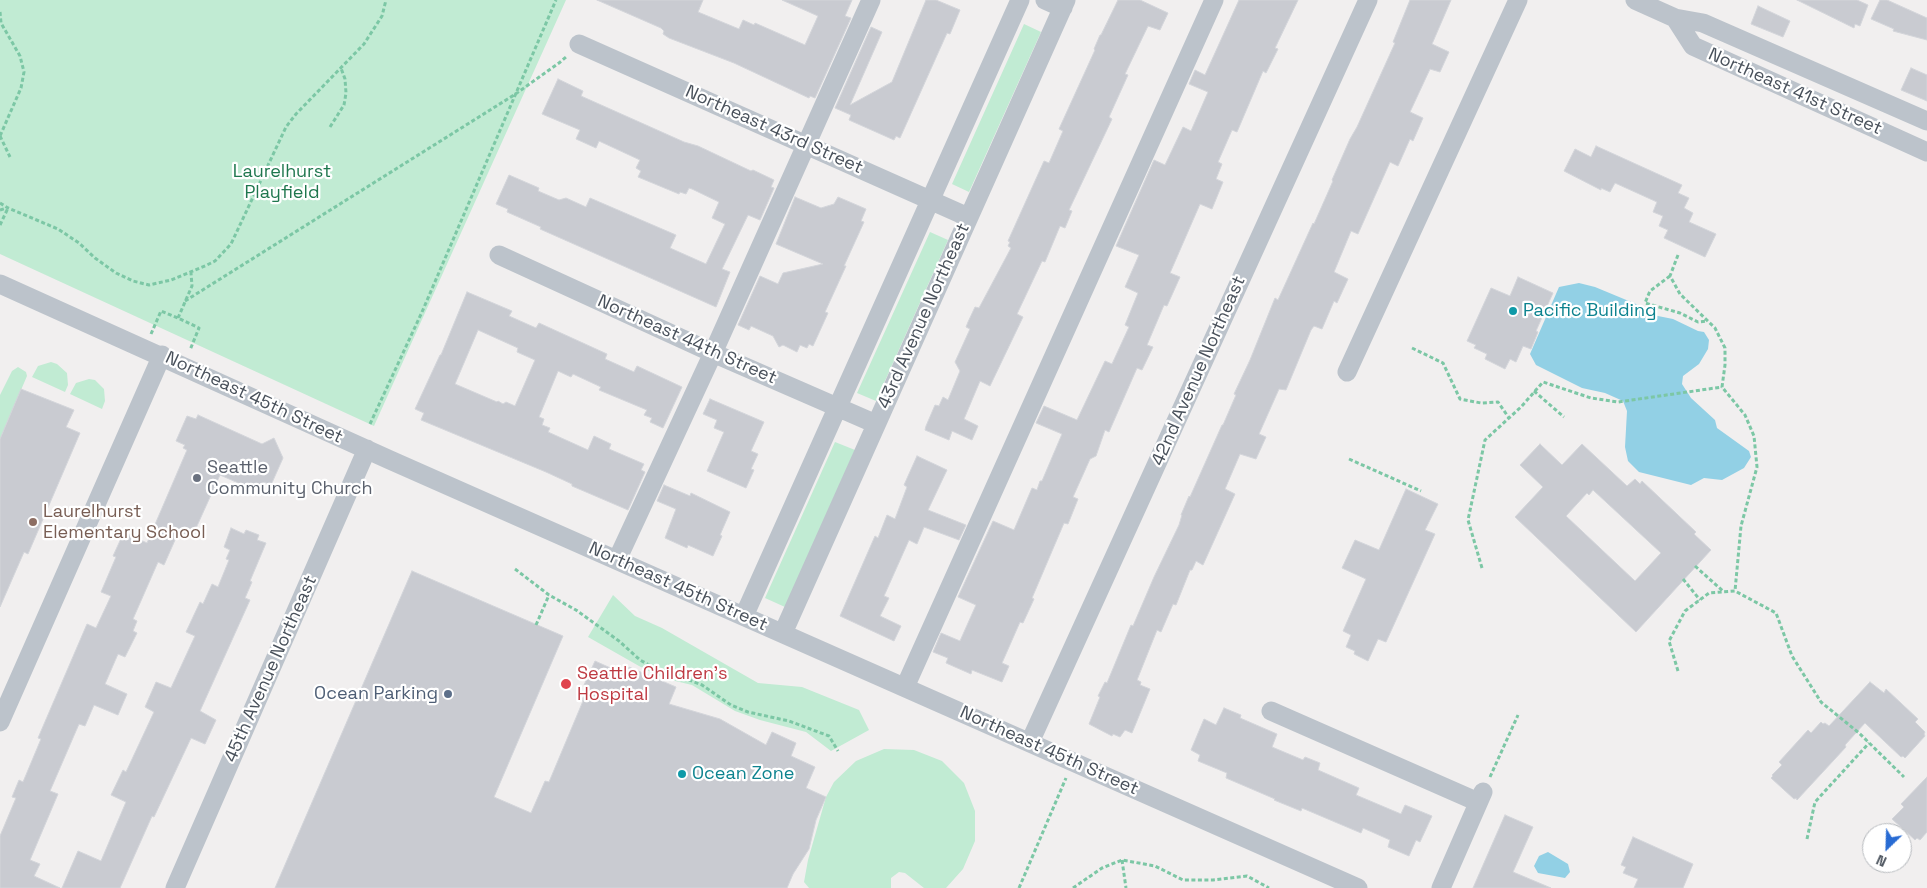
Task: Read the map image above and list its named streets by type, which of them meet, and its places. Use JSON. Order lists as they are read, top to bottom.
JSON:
{
  "streets": {
    "street": [
      "Northeast 41st Street",
      "Northeast 43rd Street",
      "43rd Avenue Northeast",
      "Northeast 44th Street",
      "42nd Avenue Northeast",
      "Northeast 45th Street",
      "45th Avenue Northeast"
    ]
  },
  "crossings": [
    ["Northeast 43rd Street", "43rd Avenue Northeast"],
    ["43rd Avenue Northeast", "Northeast 44th Street"],
    ["43rd Avenue Northeast", "Northeast 45th Street"],
    ["42nd Avenue Northeast", "Northeast 45th Street"],
    ["Northeast 45th Street", "45th Avenue Northeast"]
  ],
  "parks": ["Laurelhurst Playfield"],
  "places": [
    "Pacific Building",
    "Seattle Community Church",
    "Laurelhurst Elementary School",
    "Seattle Children's Hospital",
    "Ocean Parking",
    "Ocean Zone"
  ],
  "north": "bottom left"
}
